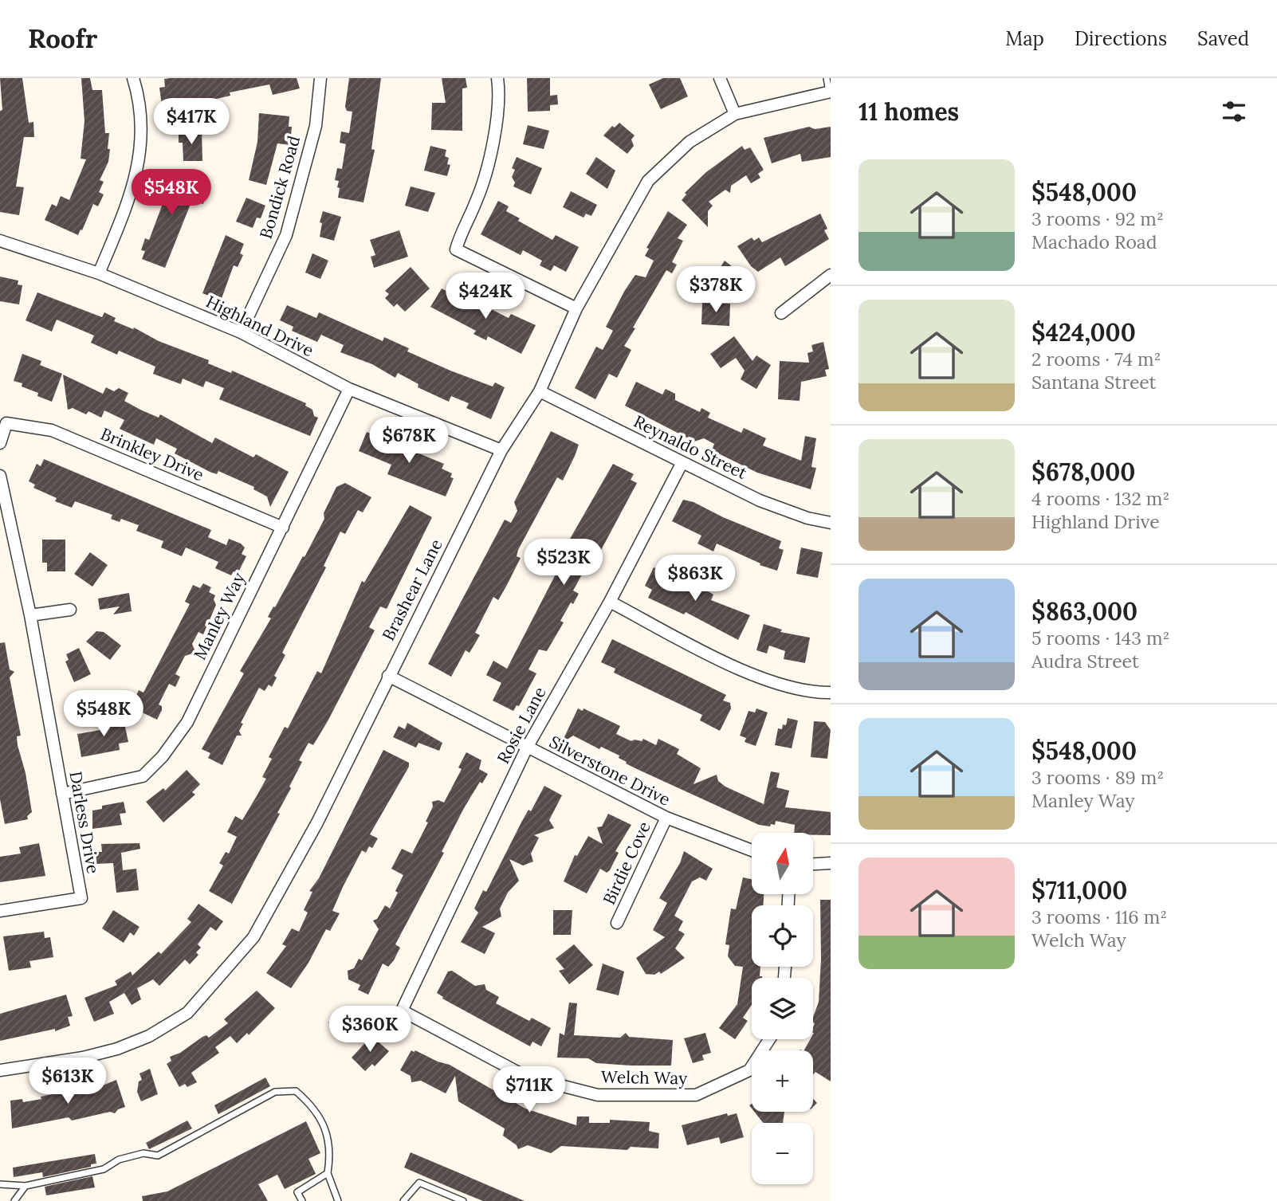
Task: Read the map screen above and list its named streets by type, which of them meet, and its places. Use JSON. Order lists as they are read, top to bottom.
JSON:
{
  "streets": {
    "street": [
      "Bondick Road",
      "Highland Drive",
      "Reynaldo Street",
      "Brinkley Drive",
      "Brashear Lane",
      "Manley Way",
      "Rosie Lane",
      "Silverstone Drive",
      "Darless Drive",
      "Birdie Cove",
      "Welch Way"
    ]
  },
  "crossings": [
    ["Bondick Road", "Highland Drive"],
    ["Highland Drive", "Brashear Lane"],
    ["Highland Drive", "Manley Way"],
    ["Reynaldo Street", "Brashear Lane"],
    ["Reynaldo Street", "Rosie Lane"],
    ["Brinkley Drive", "Manley Way"],
    ["Brashear Lane", "Silverstone Drive"],
    ["Manley Way", "Darless Drive"],
    ["Rosie Lane", "Silverstone Drive"],
    ["Rosie Lane", "Welch Way"],
    ["Silverstone Drive", "Birdie Cove"]
  ],
  "north": "top",
  "page": {
    "header": "Roofr",
    "nav": ["Map", "Directions", "Saved"],
    "heading": "11 homes",
    "price": [
      "$417K",
      "$548K",
      "$378K",
      "$424K",
      "$678K",
      "$523K",
      "$863K",
      "$548K",
      "$360K",
      "$613K",
      "$711K"
    ],
    "list": [
      {
        "name": "$548,000",
        "note": "3 rooms · 92 m² · Machado Road"
      },
      {
        "name": "$424,000",
        "note": "2 rooms · 74 m² · Santana Street"
      },
      {
        "name": "$678,000",
        "note": "4 rooms · 132 m² · Highland Drive"
      },
      {
        "name": "$863,000",
        "note": "5 rooms · 143 m² · Audra Street"
      },
      {
        "name": "$548,000",
        "note": "3 rooms · 89 m² · Manley Way"
      },
      {
        "name": "$711,000",
        "note": "3 rooms · 116 m² · Welch Way"
      }
    ],
    "map_buttons": ["+", "−"]
  }
}
